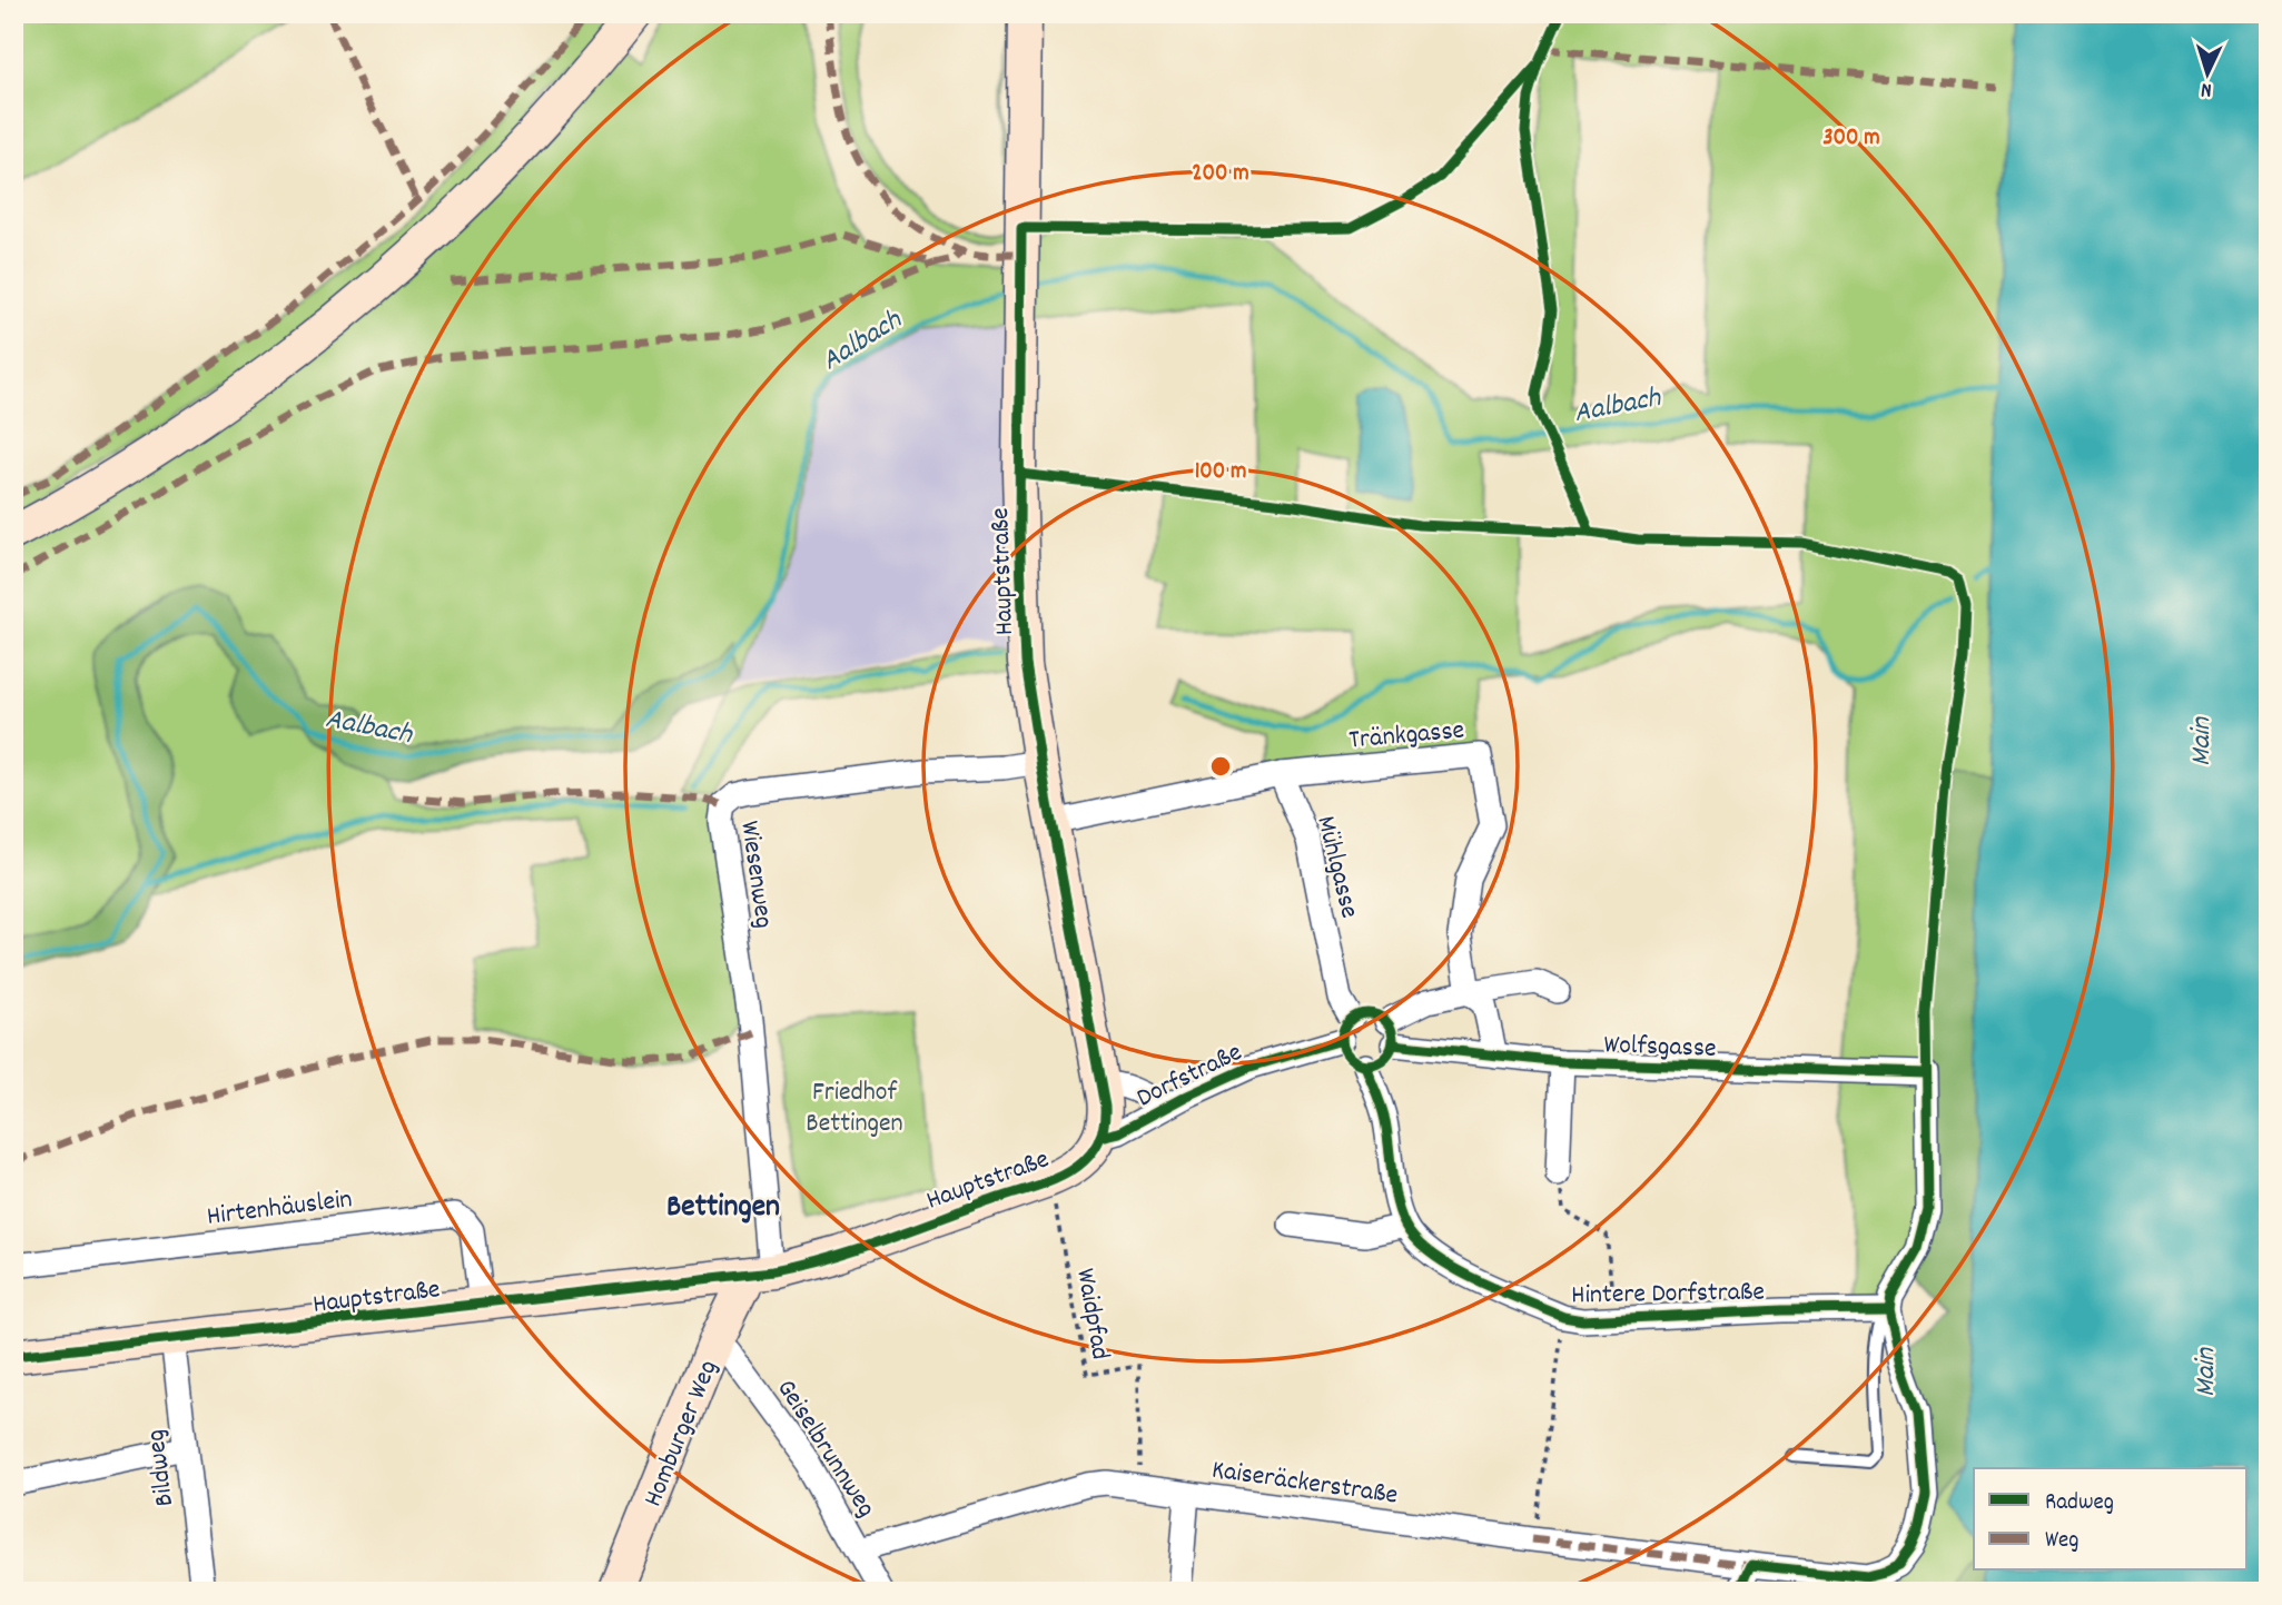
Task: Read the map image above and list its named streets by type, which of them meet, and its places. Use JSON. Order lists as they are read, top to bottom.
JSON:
{
  "streets": {
    "street": [
      "Hauptstraße",
      "Tränkgasse",
      "Mühlgasse",
      "Wiesenweg",
      "Wolfsgasse",
      "Dorfstraße",
      "Hirtenhäuslein",
      "Hintere Dorfstraße",
      "Homburger Weg",
      "Geiselbrunnweg",
      "Bildweg",
      "Kaiseräckerstraße"
    ],
    "path": ["Waidpfad"]
  },
  "crossings": [
    ["Hauptstraße", "Wiesenweg"],
    ["Hauptstraße", "Dorfstraße"],
    ["Hauptstraße", "Hirtenhäuslein"],
    ["Hauptstraße", "Waidpfad"],
    ["Hauptstraße", "Homburger Weg"],
    ["Hauptstraße", "Bildweg"],
    ["Tränkgasse", "Mühlgasse"],
    ["Tränkgasse", "Wolfsgasse"],
    ["Mühlgasse", "Wolfsgasse"],
    ["Mühlgasse", "Dorfstraße"],
    ["Mühlgasse", "Hintere Dorfstraße"],
    ["Wiesenweg", "Homburger Weg"],
    ["Wolfsgasse", "Dorfstraße"],
    ["Wolfsgasse", "Hintere Dorfstraße"],
    ["Wolfsgasse", "Kaiseräckerstraße"],
    ["Dorfstraße", "Hintere Dorfstraße"],
    ["Hintere Dorfstraße", "Kaiseräckerstraße"],
    ["Waidpfad", "Kaiseräckerstraße"],
    ["Homburger Weg", "Geiselbrunnweg"],
    ["Geiselbrunnweg", "Kaiseräckerstraße"]
  ],
  "districts": ["Bettingen"],
  "water": ["Aalbach", "Main"],
  "parks": ["Friedhof Bettingen"],
  "legend": ["Radweg", "Weg"],
  "north": "bottom",
  "rings": ["300 m", "200 m", "100 m"]
}
